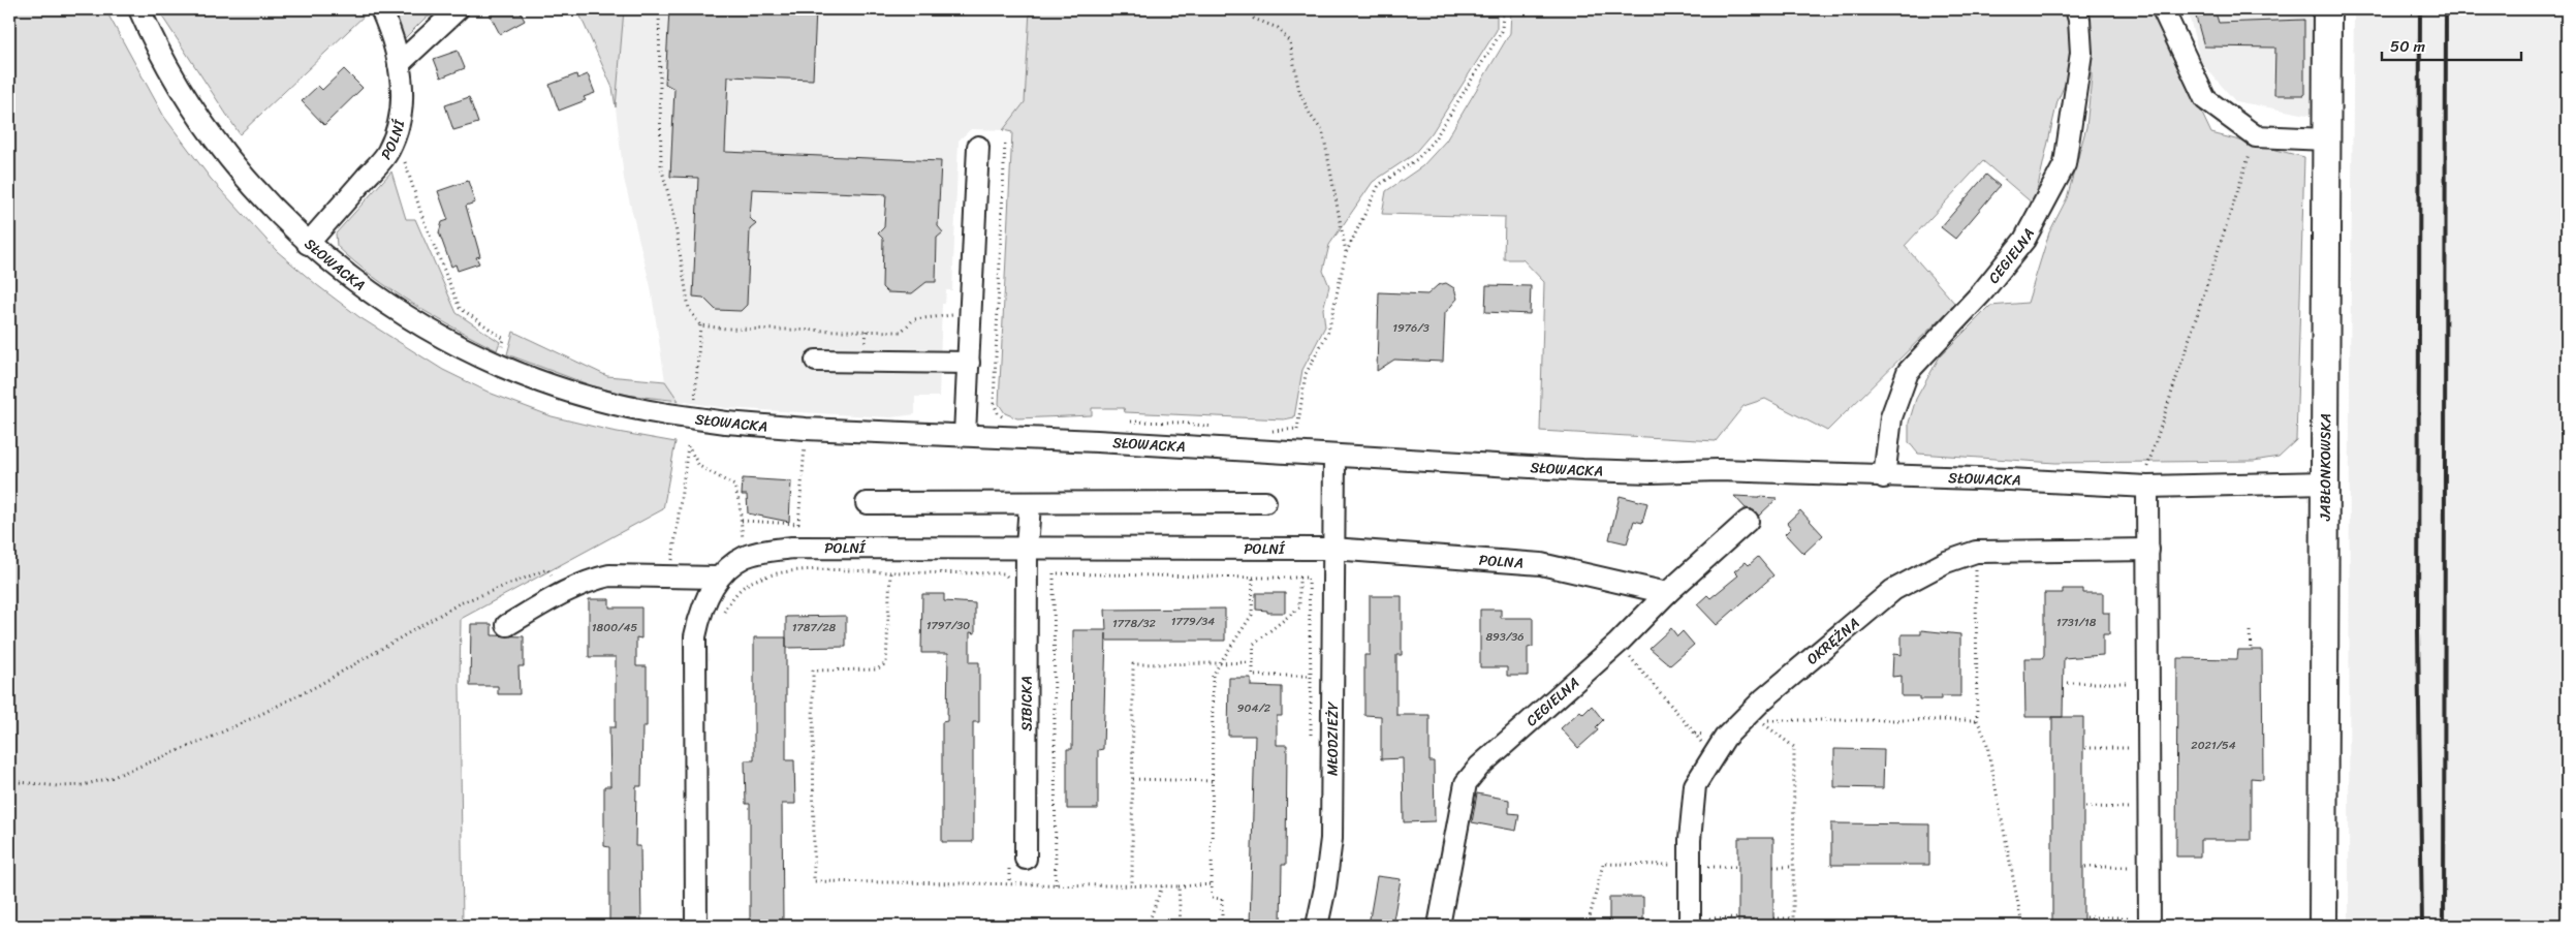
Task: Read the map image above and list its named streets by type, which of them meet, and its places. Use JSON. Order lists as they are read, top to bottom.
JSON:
{
  "streets": {
    "main road": ["JABŁONKOWSKA"],
    "street": [
      "POLNÍ",
      "CEGIELNA",
      "SŁOWACKA",
      "POLNA",
      "OKRĘŻNA",
      "SIBICKA",
      "MŁODZIEŻY"
    ]
  },
  "crossings": [
    ["POLNÍ", "SŁOWACKA"],
    ["POLNÍ", "POLNA"],
    ["POLNÍ", "SIBICKA"],
    ["POLNÍ", "MŁODZIEŻY"],
    ["CEGIELNA", "SŁOWACKA"],
    ["CEGIELNA", "POLNA"],
    ["SŁOWACKA", "JABŁONKOWSKA"],
    ["SŁOWACKA", "MŁODZIEŻY"],
    ["POLNA", "MŁODZIEŻY"]
  ],
  "house_numbers": [
    "1976/3",
    "1779/34",
    "1731/18",
    "1778/32",
    "1797/30",
    "1800/45",
    "1787/28",
    "893/36",
    "904/2",
    "2021/54"
  ],
  "scale_bar": "50 m"
}
